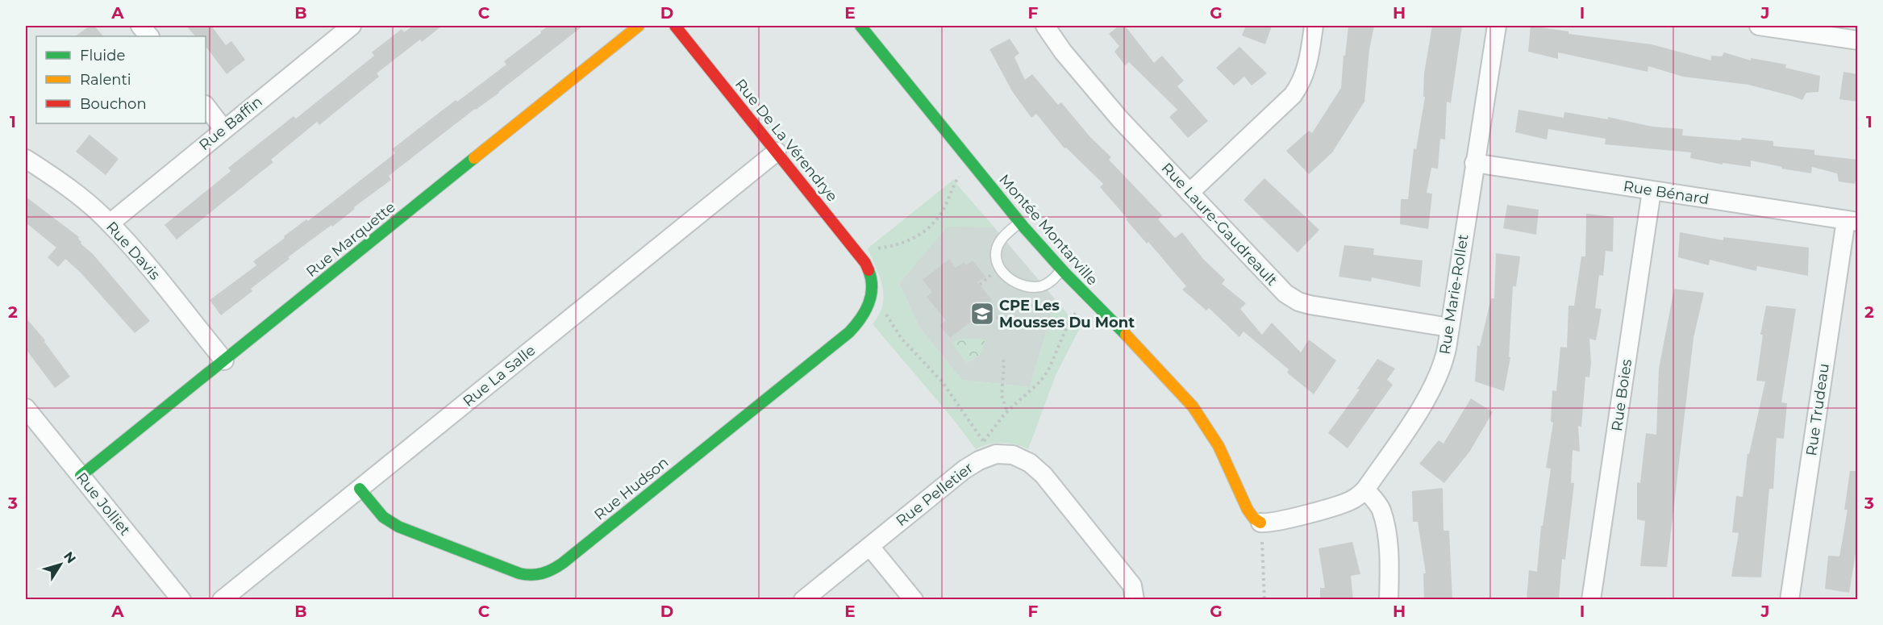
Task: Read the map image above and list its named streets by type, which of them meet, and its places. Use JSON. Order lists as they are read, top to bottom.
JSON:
{
  "streets": {
    "street": [
      "Rue Baffin",
      "Rue De La Vérendrye",
      "Rue Bénard",
      "Rue Laure-Gaudreault",
      "Montée Montarville",
      "Rue Marquette",
      "Rue Davis",
      "Rue Marie-Rollet",
      "Rue La Salle",
      "Rue Boies",
      "Rue Trudeau",
      "Rue Hudson",
      "Rue Pelletier",
      "Rue Jolliet"
    ]
  },
  "crossings": [
    ["Rue Baffin", "Rue Davis"],
    ["Rue De La Vérendrye", "Rue La Salle"],
    ["Rue De La Vérendrye", "Rue Hudson"],
    ["Rue Bénard", "Rue Marie-Rollet"],
    ["Rue Bénard", "Rue Boies"],
    ["Rue Bénard", "Rue Trudeau"],
    ["Rue Laure-Gaudreault", "Rue Marie-Rollet"],
    ["Montée Montarville", "Rue Marie-Rollet"],
    ["Rue Marquette", "Rue Davis"],
    ["Rue Marquette", "Rue Jolliet"],
    ["Rue La Salle", "Rue Hudson"]
  ],
  "places": {
    "school or university": ["CPE Les Mousses Du Mont"]
  },
  "legend": ["Fluide", "Ralenti", "Bouchon"],
  "north": "top right",
  "grid": {
    "columns": [
      "A",
      "B",
      "C",
      "D",
      "E",
      "F",
      "G",
      "H",
      "I",
      "J"
    ],
    "rows": ["1", "2", "3"]
  }
}
